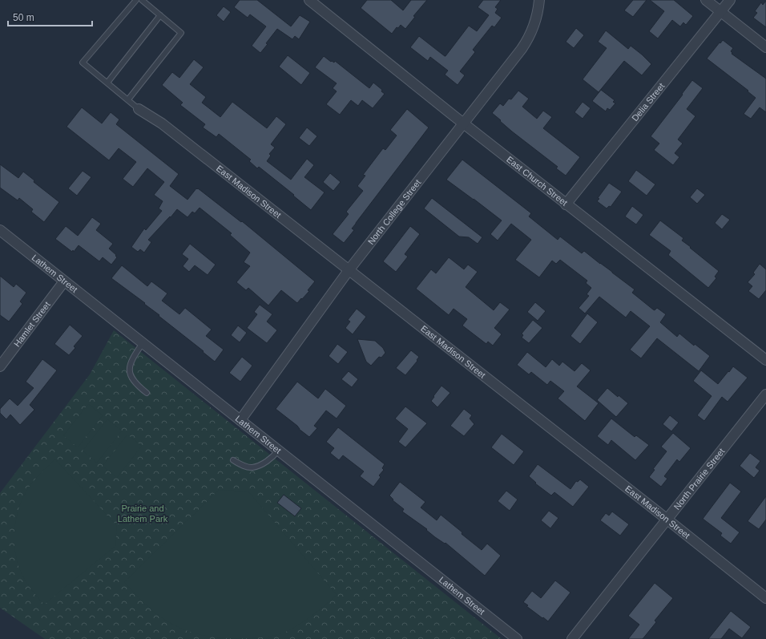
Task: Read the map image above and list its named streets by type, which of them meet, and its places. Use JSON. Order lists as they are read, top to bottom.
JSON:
{
  "streets": {
    "street": [
      "Delia Street",
      "East Church Street",
      "East Madison Street",
      "North College Street",
      "Lathem Street",
      "Hamlet Street",
      "North Prairie Street"
    ]
  },
  "crossings": [
    ["Delia Street", "East Church Street"],
    ["East Church Street", "North College Street"],
    ["East Madison Street", "North College Street"],
    ["East Madison Street", "North Prairie Street"],
    ["North College Street", "Lathem Street"],
    ["Lathem Street", "Hamlet Street"]
  ],
  "parks": ["Prairie and Lathem Park"],
  "scale_bar": "50 m"
}
